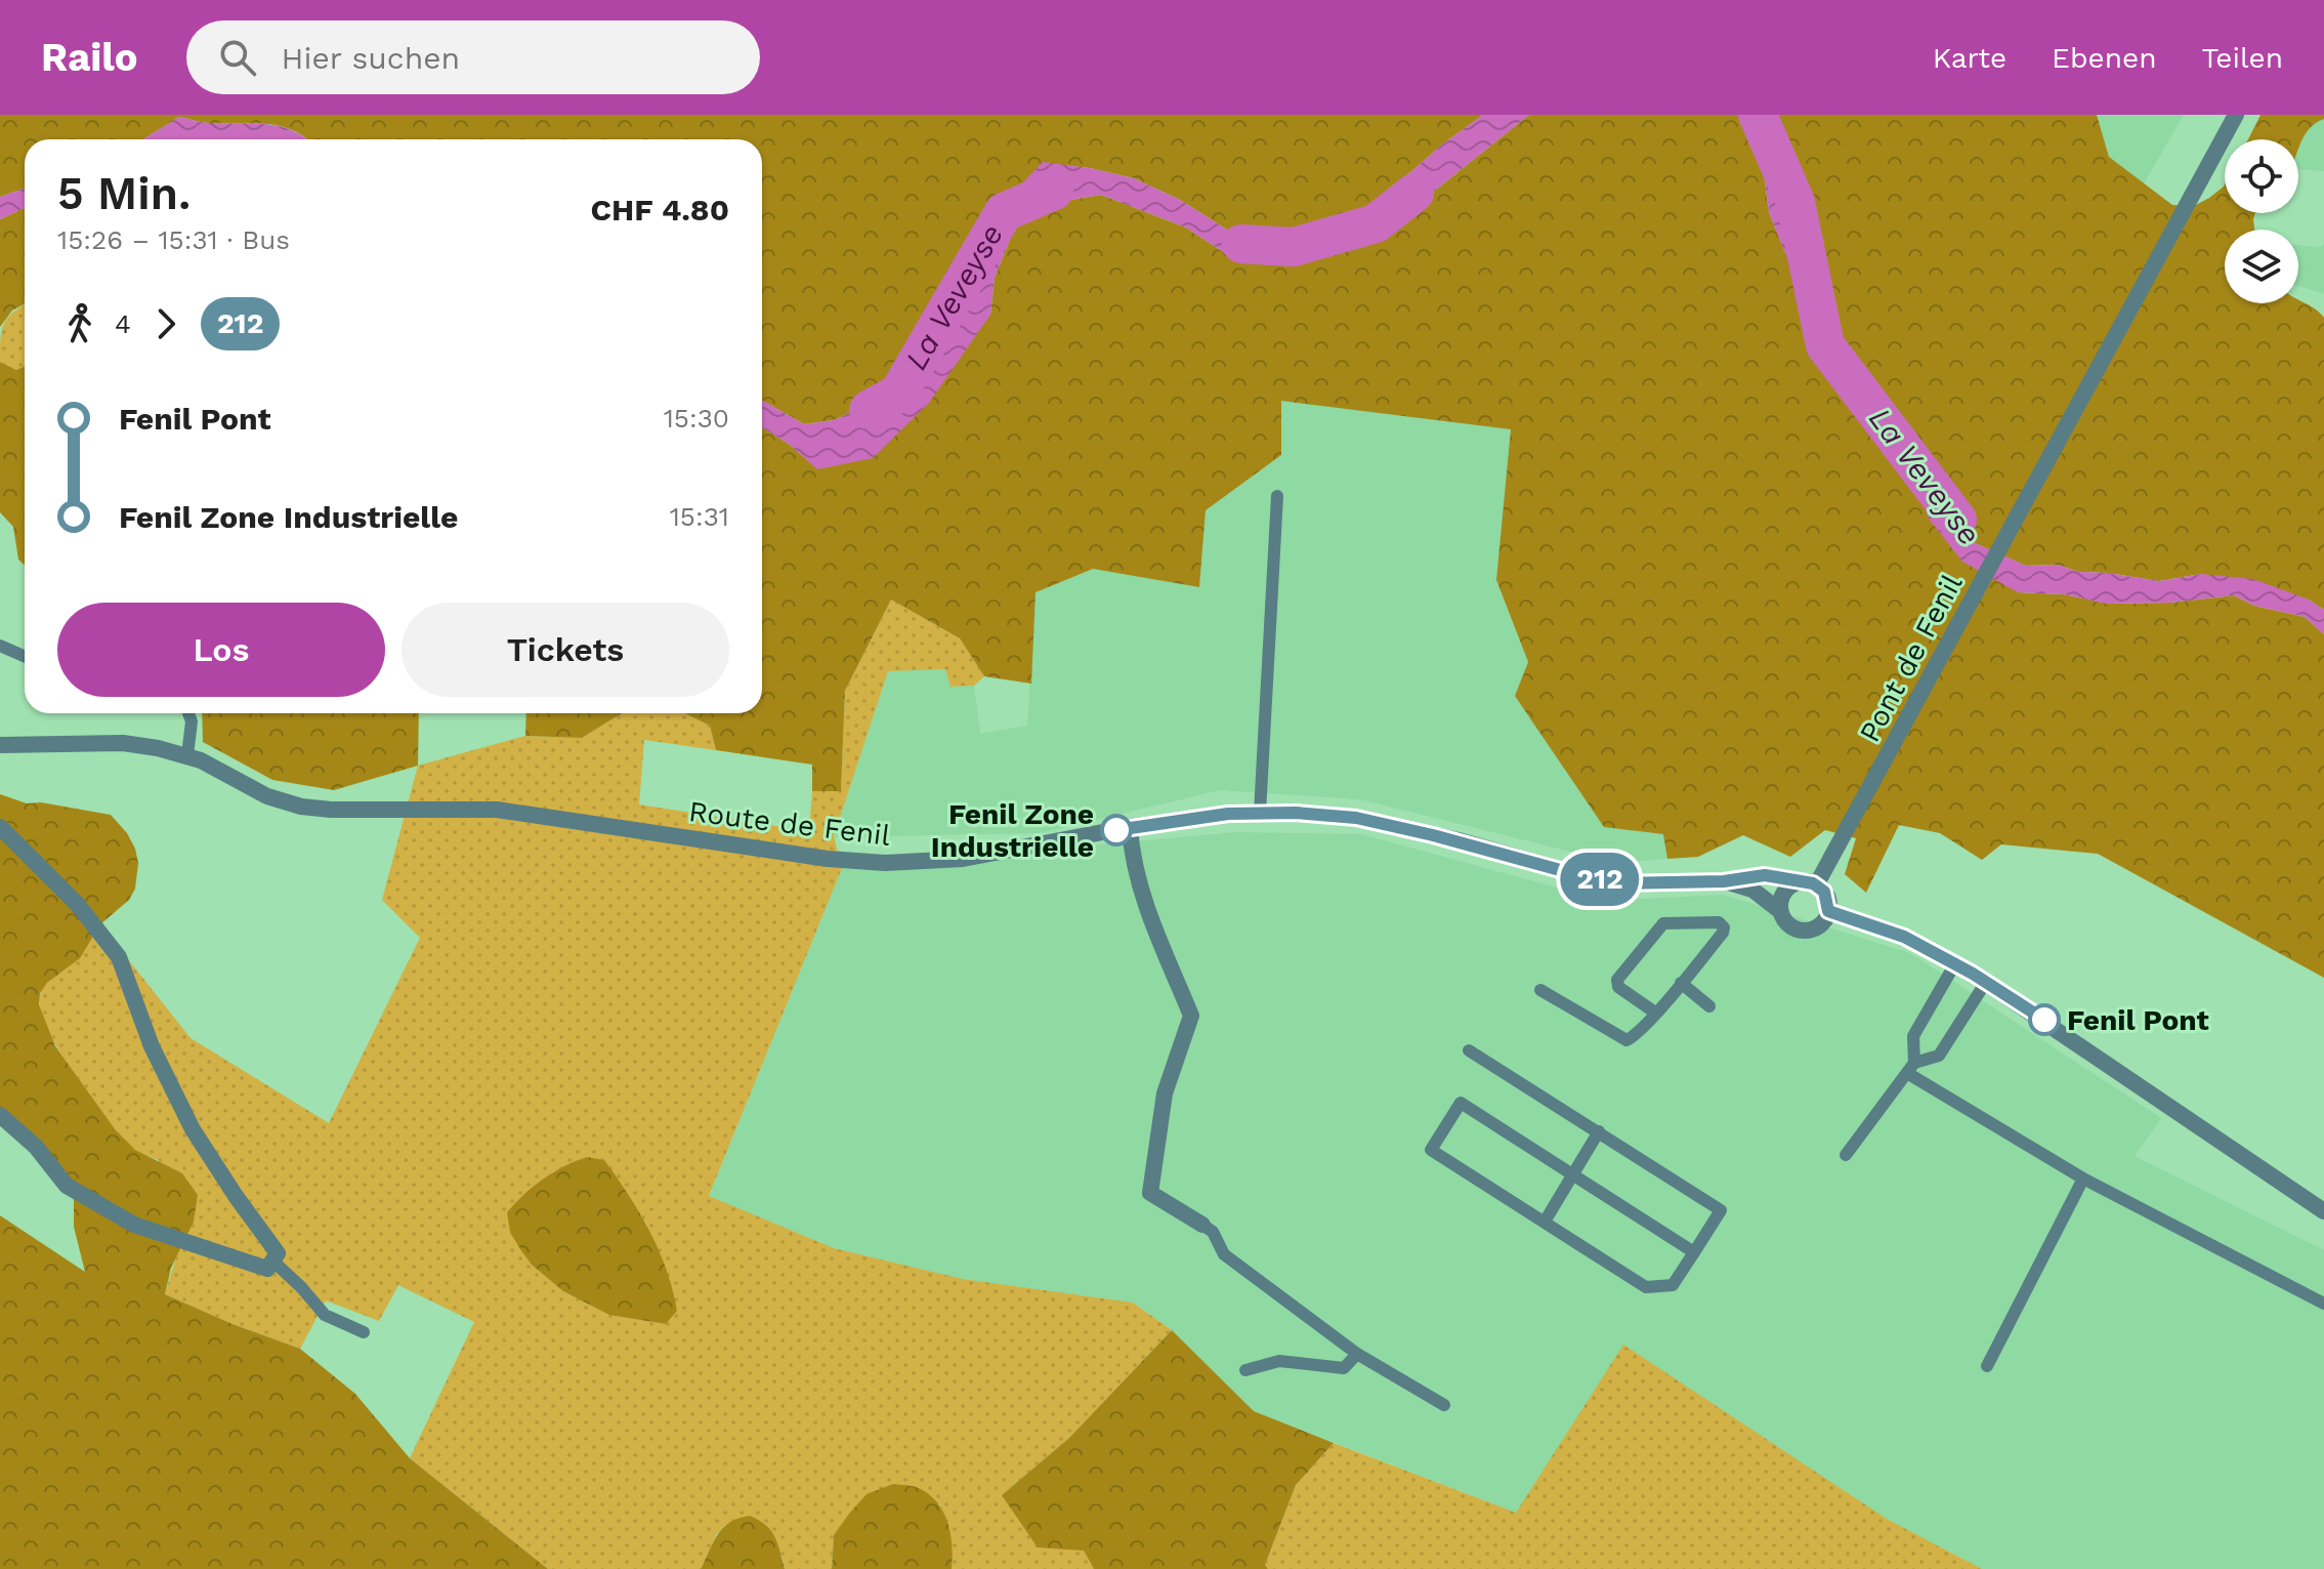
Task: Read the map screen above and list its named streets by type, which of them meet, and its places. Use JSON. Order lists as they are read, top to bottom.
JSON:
{
  "streets": {
    "street": ["Pont de Fenil", "Route de Fenil"]
  },
  "crossings": [
    ["Pont de Fenil", "Route de Fenil"]
  ],
  "water": ["La Veveyse"],
  "places": ["Fenil Zone Industrielle", "Fenil Pont"],
  "lines": ["bus line 212"],
  "page": {
    "header": "Railo",
    "search": "Hier suchen",
    "nav": ["Karte", "Ebenen", "Teilen"],
    "on_map": "212",
    "heading": ["5 Min.", "15:26 – 15:31 · Bus", "CHF 4.80"],
    "legs": ["4", "212"],
    "list": [
      {
        "name": "Fenil Pont",
        "value": "15:30"
      },
      {
        "name": "Fenil Zone Industrielle",
        "value": "15:31"
      }
    ],
    "buttons": ["Los", "Tickets"]
  }
}
